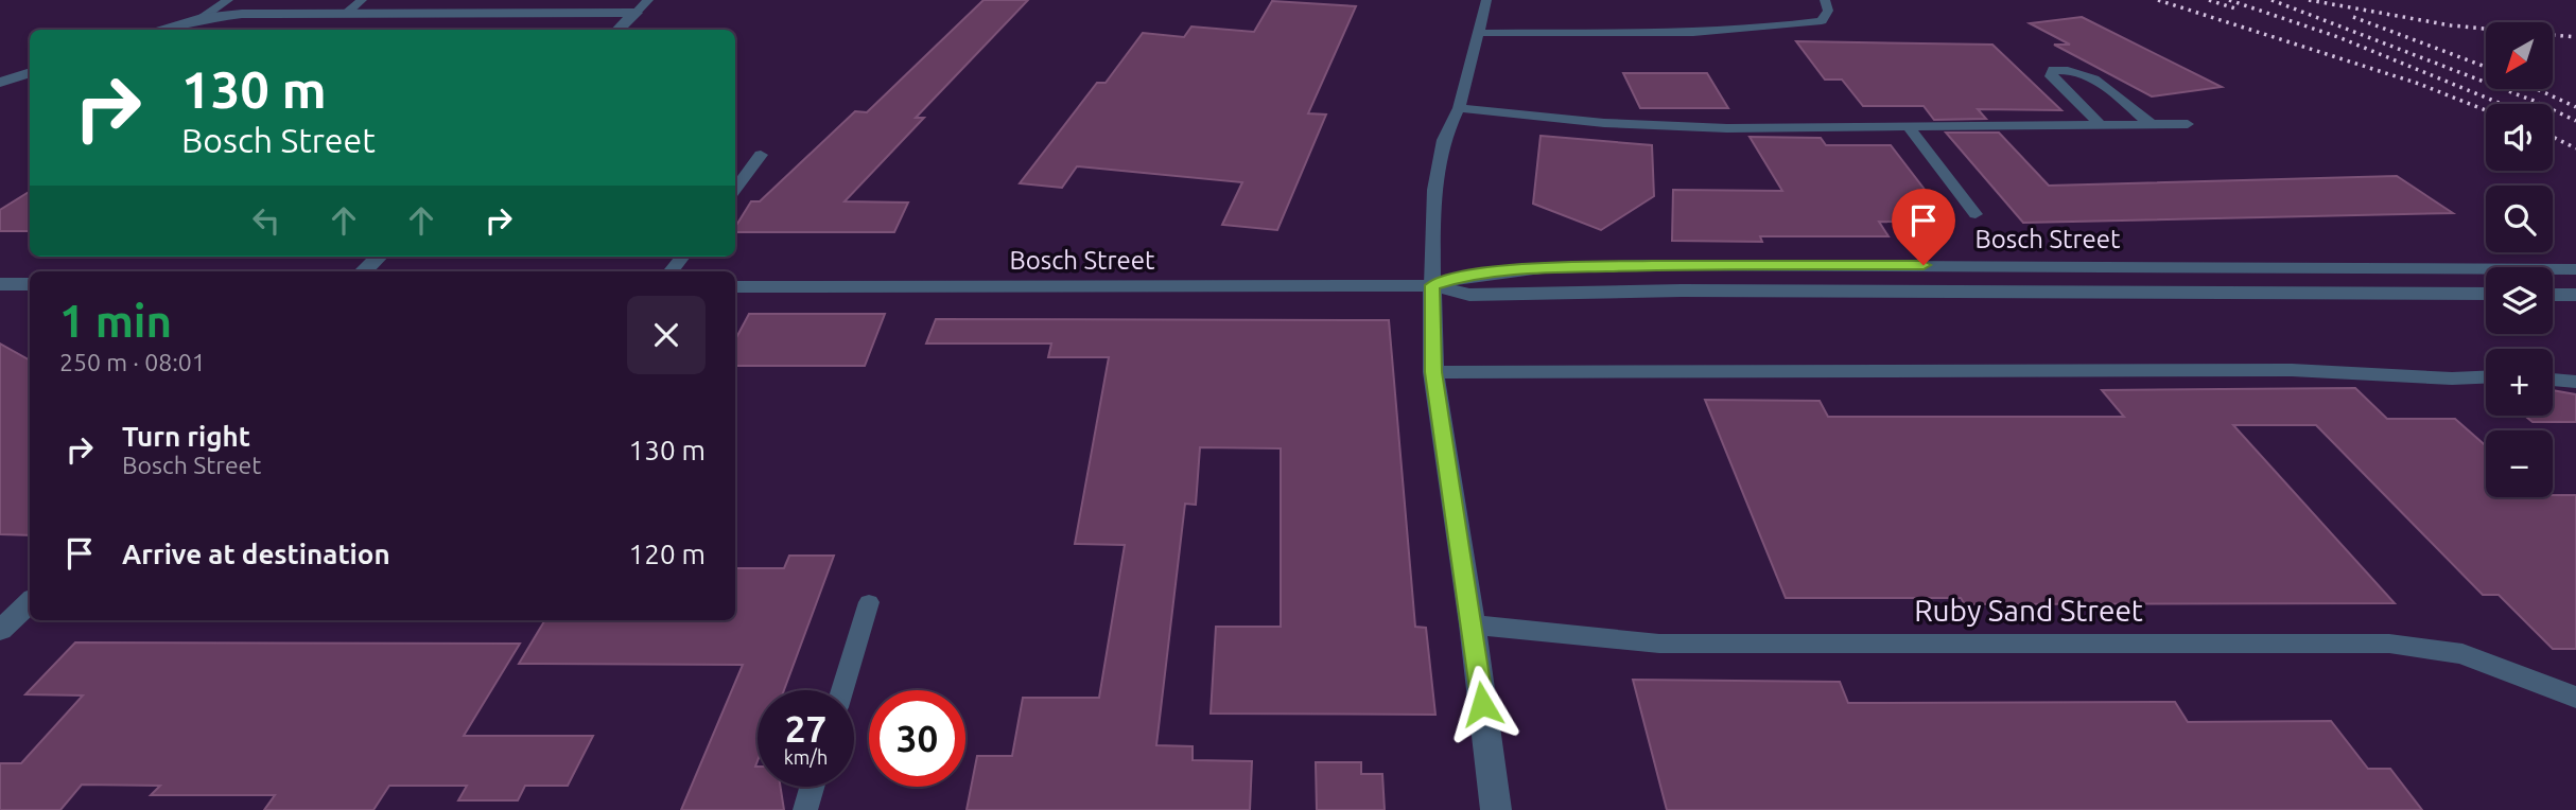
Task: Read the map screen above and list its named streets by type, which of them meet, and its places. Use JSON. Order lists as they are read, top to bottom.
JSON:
{
  "streets": {
    "street": ["Bosch Street", "Ruby Sand Street"]
  },
  "north": "bottom left",
  "page": {
    "map_buttons": ["+", "−"],
    "turn": ["130 m", "Bosch Street"],
    "heading": ["1 min", "250 m · 08:01"],
    "list": [
      {
        "name": "Turn right",
        "note": "Bosch Street",
        "value": "130 m"
      },
      {
        "name": "Arrive at destination",
        "value": "120 m"
      }
    ],
    "speed": "27 km/h",
    "limit": "30"
  }
}
